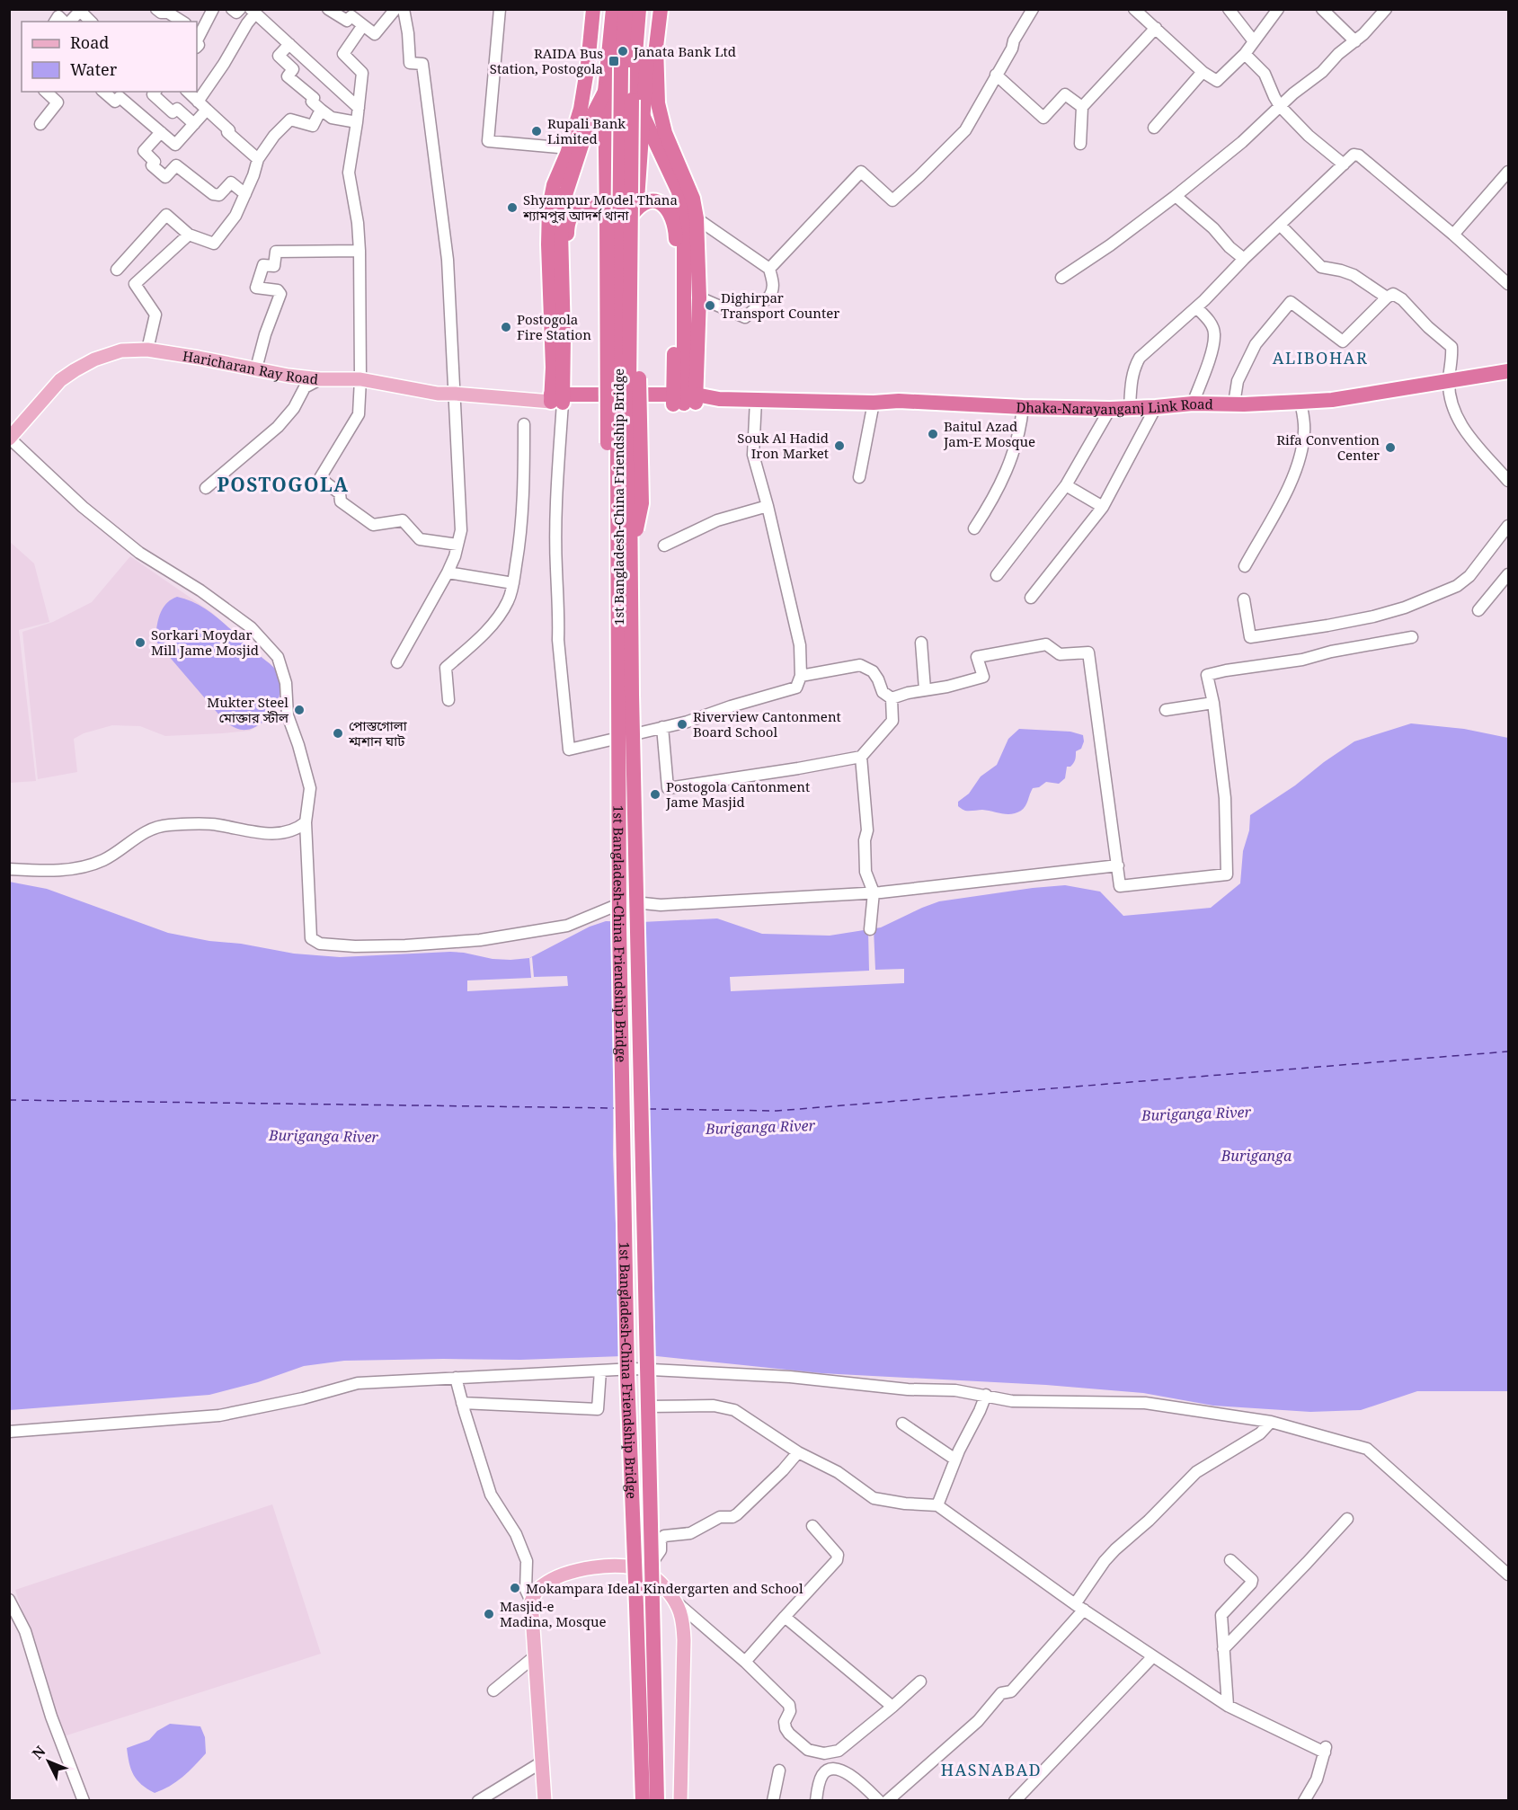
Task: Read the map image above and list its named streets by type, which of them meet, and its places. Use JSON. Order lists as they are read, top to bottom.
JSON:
{
  "streets": {
    "highway": ["Dhaka-Narayanganj Link Road", "1st Bangladesh-China Friendship Bridge"],
    "main road": ["Haricharan Ray Road"]
  },
  "crossings": [
    ["Haricharan Ray Road", "Dhaka-Narayanganj Link Road"]
  ],
  "districts": ["ALIBOHAR", "POSTOGOLA", "HASNABAD"],
  "water": ["Buriganga River", "Buriganga"],
  "places": {
    "other": [
      "Janata Bank Ltd",
      "Rupali Bank Limited",
      "Shyampur Model Thana শ্যামপুর আদর্শ থানা",
      "Dighirpar Transport Counter",
      "Postogola Fire Station",
      "Baitul Azad Jam-E Mosque",
      "Souk Al Hadid Iron Market",
      "Rifa Convention Center",
      "Sorkari Moydar Mill Jame Mosjid",
      "Mukter Steel মোক্তার স্টীল",
      "Riverview Cantonment Board School",
      "পোস্তগোলা শ্মশান ঘাট",
      "Postogola Cantonment Jame Masjid",
      "Mokampara Ideal Kindergarten and School",
      "Masjid-e Madina, Mosque"
    ],
    "transit": ["RAIDA Bus Station, Postogola"]
  },
  "legend": ["Road", "Water"],
  "north": "top left"
}
